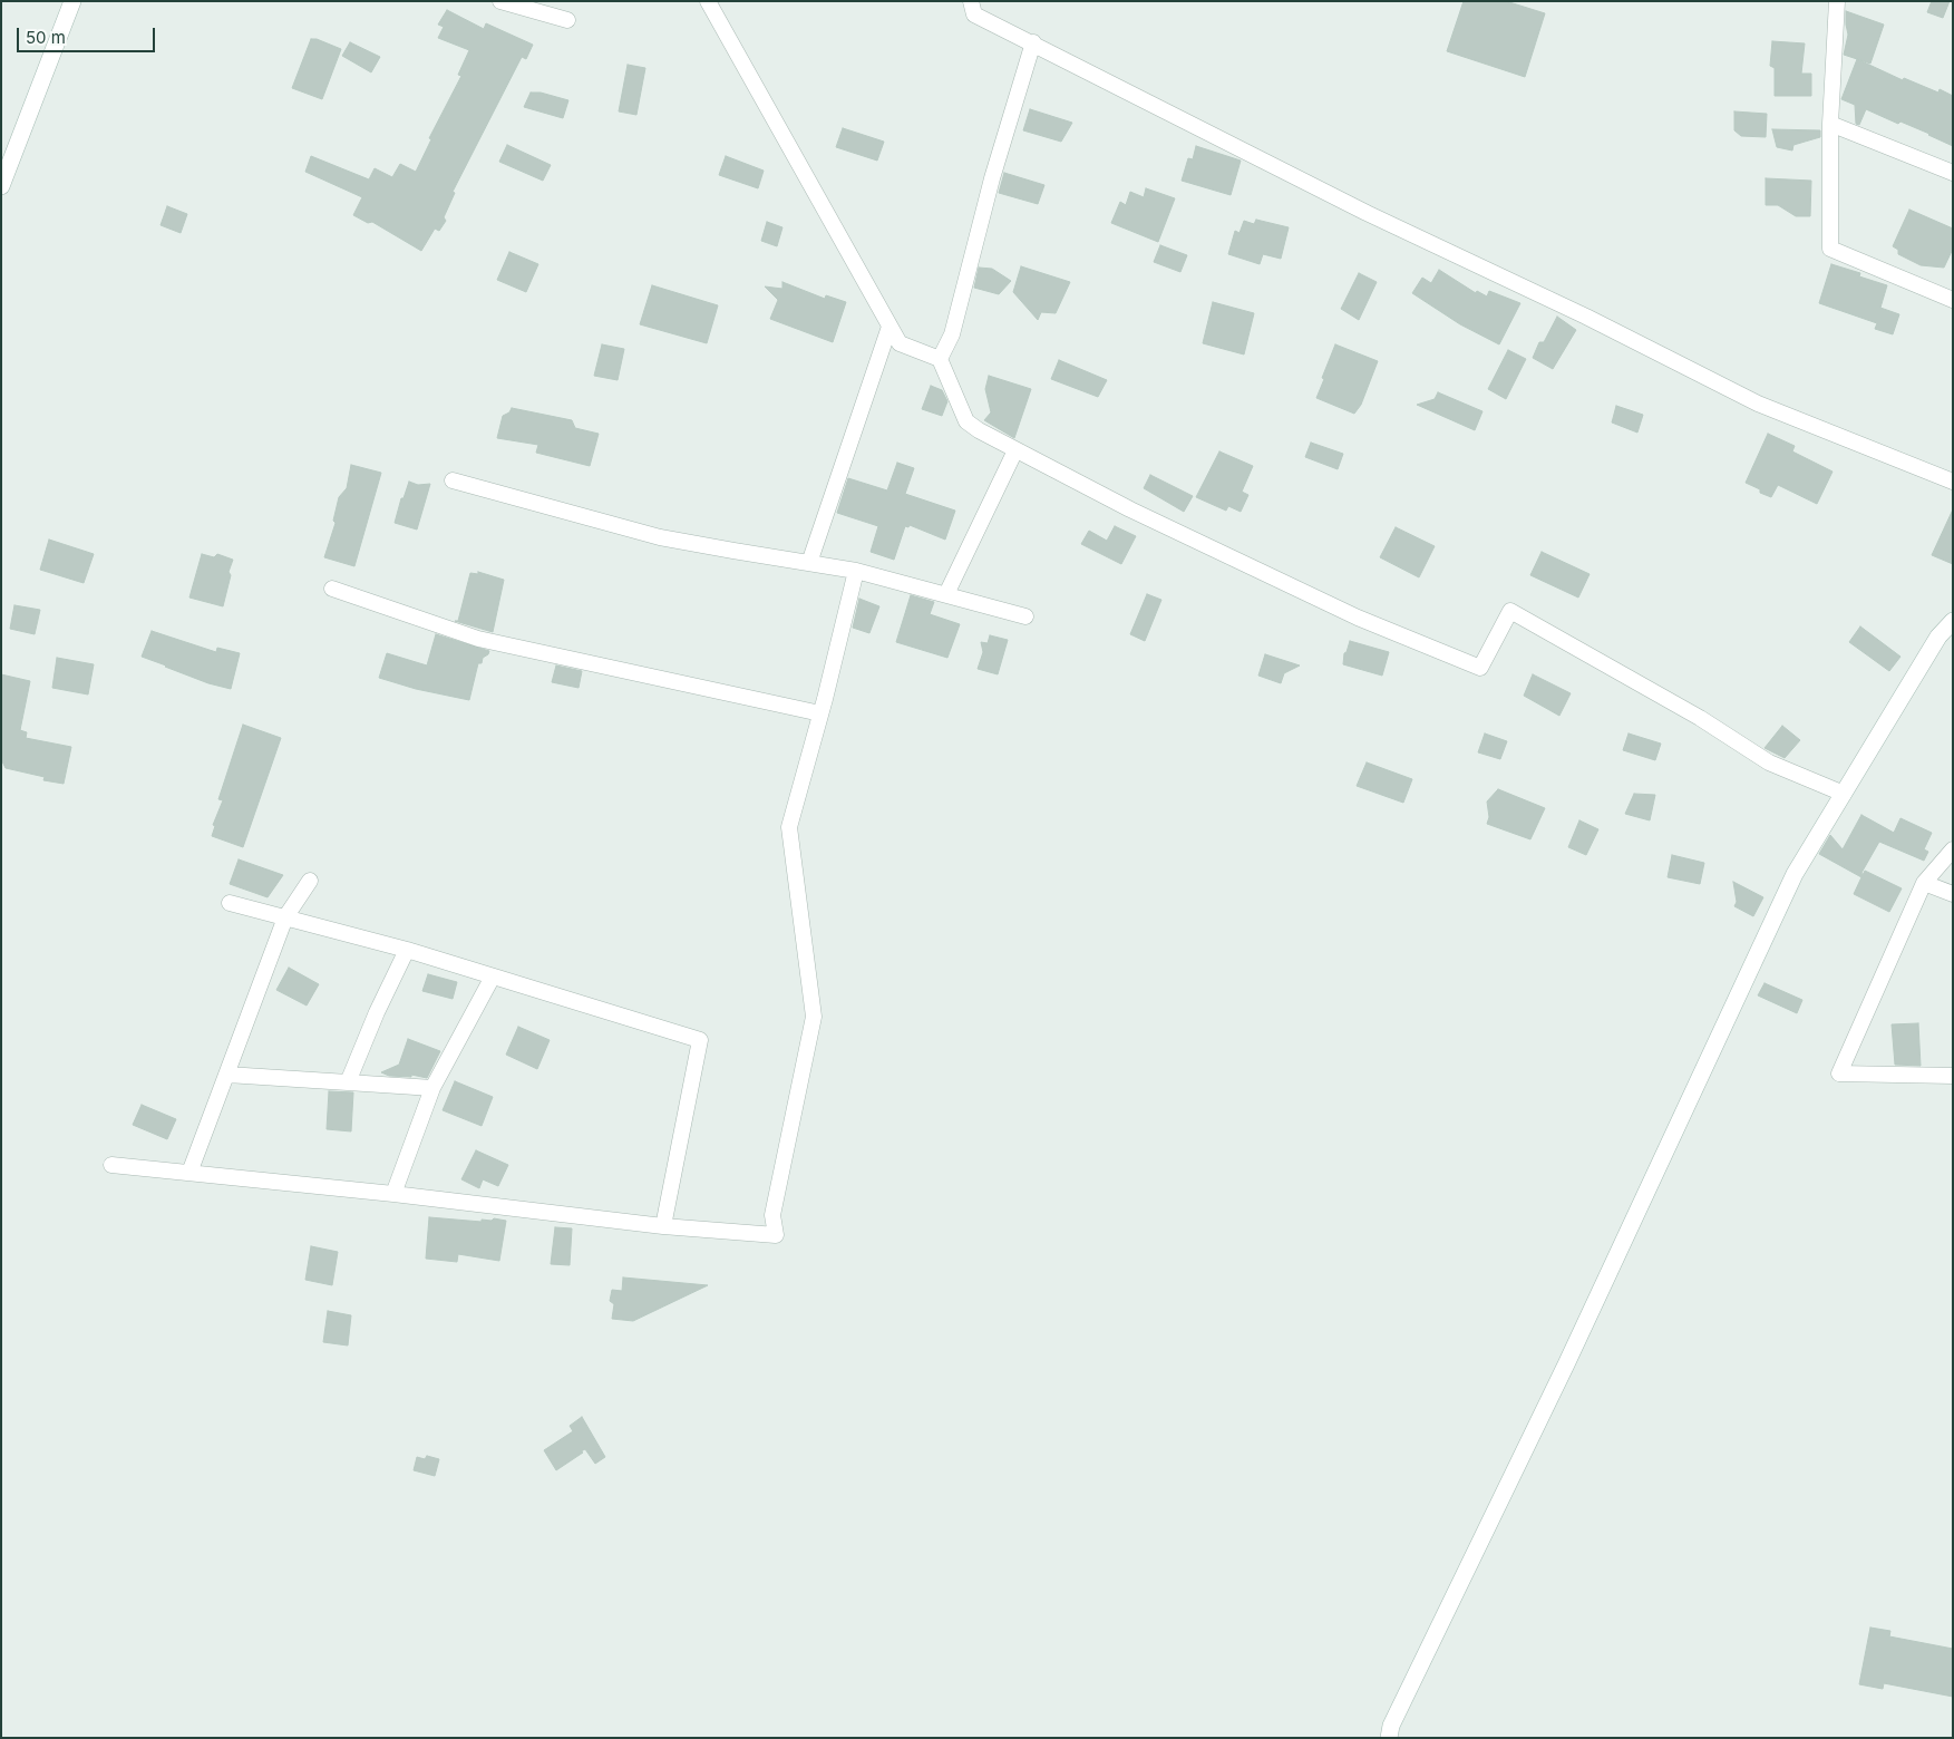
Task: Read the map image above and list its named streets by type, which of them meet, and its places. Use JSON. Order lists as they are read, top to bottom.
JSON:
{
  "scale_bar": "50 m"
}
